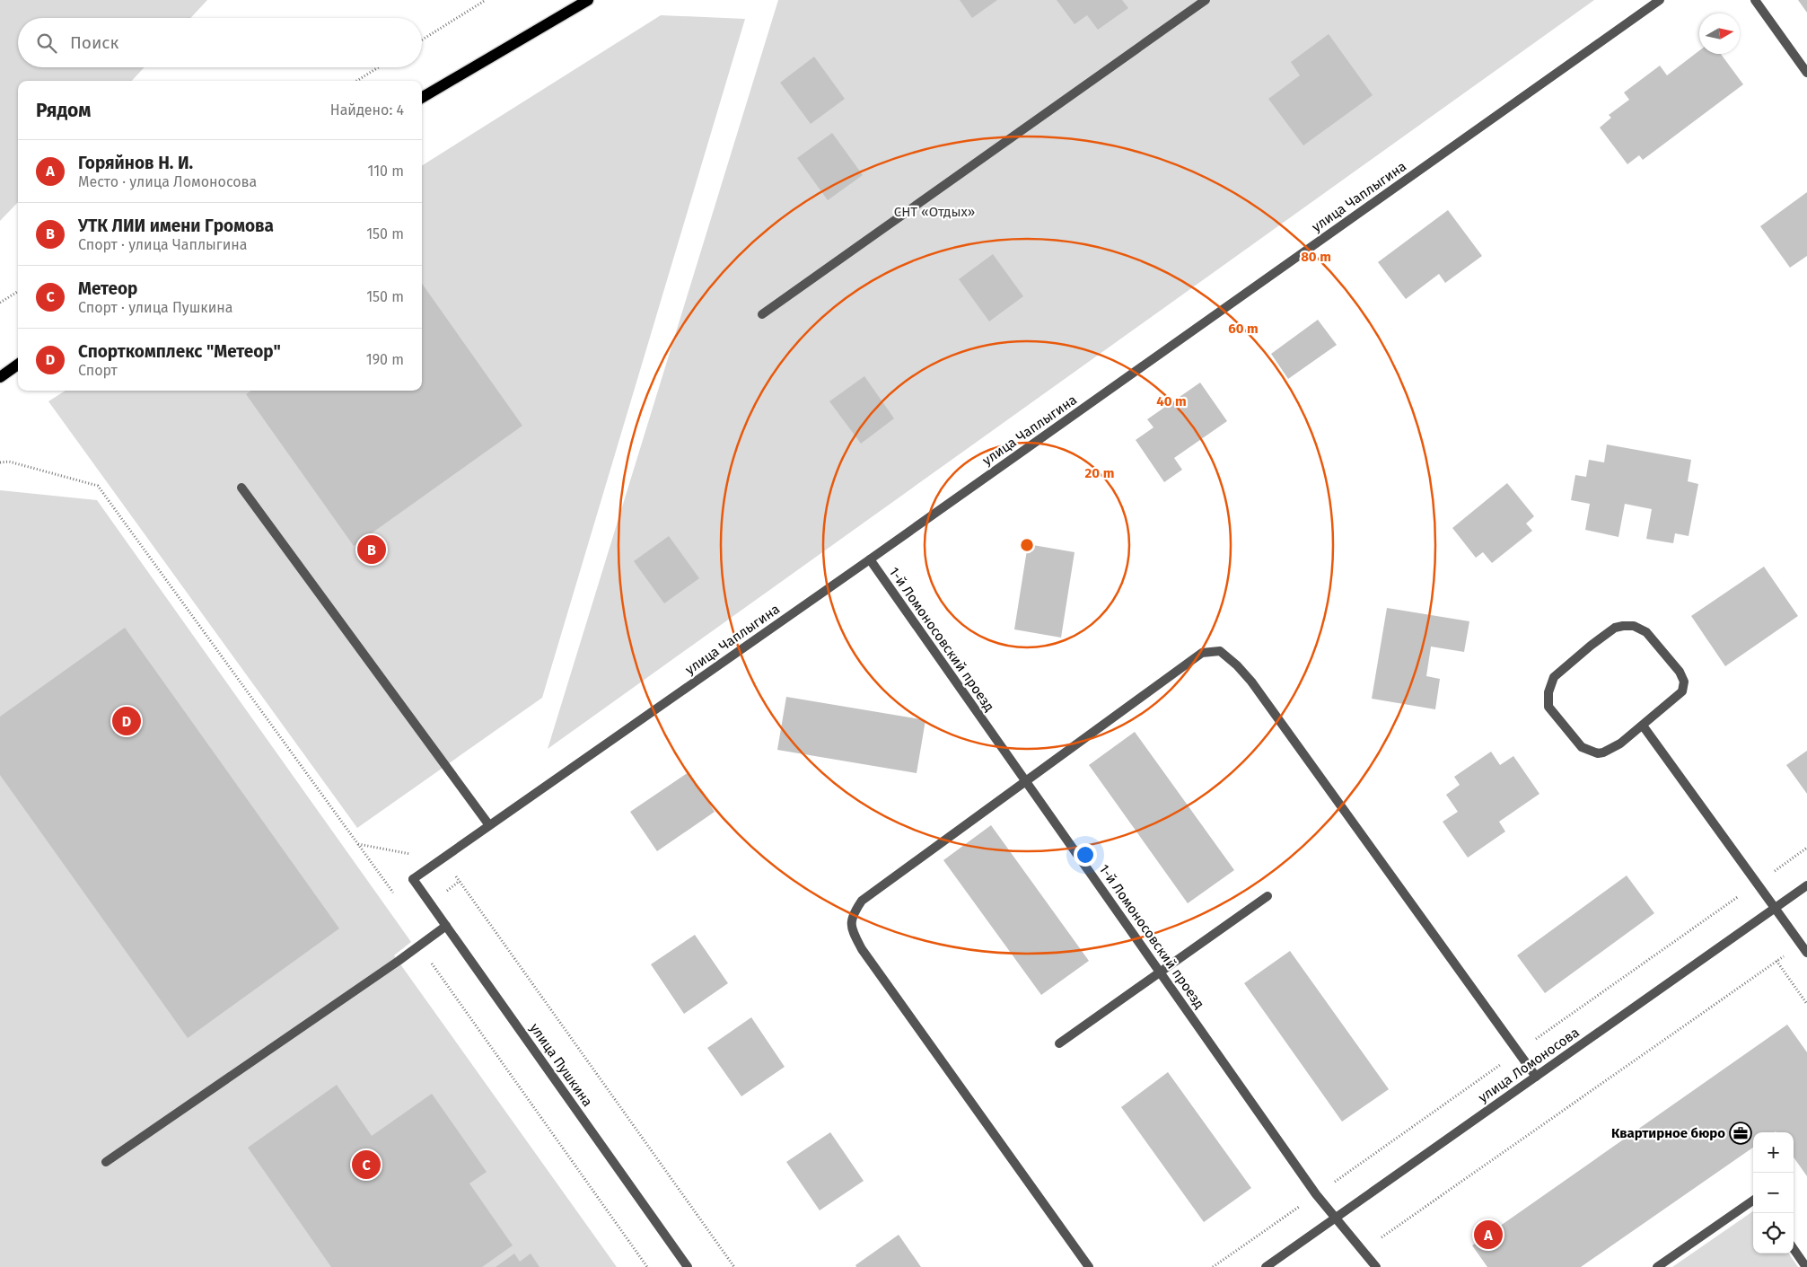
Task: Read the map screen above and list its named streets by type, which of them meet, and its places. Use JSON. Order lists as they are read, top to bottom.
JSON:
{
  "streets": {
    "street": [
      "улица Чаплыгина",
      "1-й Ломоносовский проезд",
      "улица Пушкина",
      "улица Ломоносова"
    ]
  },
  "crossings": [
    ["улица Чаплыгина", "1-й Ломоносовский проезд"],
    ["улица Чаплыгина", "улица Пушкина"],
    ["1-й Ломоносовский проезд", "улица Ломоносова"]
  ],
  "parks": ["СНТ «Отдых»"],
  "places": {
    "office": ["Квартирное бюро"]
  },
  "north": "right",
  "page": {
    "search": "Поиск",
    "heading": ["Рядом", "Найдено: 4"],
    "list": [
      {
        "mark": "A",
        "name": "Горяйнов Н. И.",
        "note": "Место · улица Ломоносова",
        "value": "110 m"
      },
      {
        "mark": "B",
        "name": "УТК ЛИИ имени Громова",
        "note": "Спорт · улица Чаплыгина",
        "value": "150 m"
      },
      {
        "mark": "C",
        "name": "Метеор",
        "note": "Спорт · улица Пушкина",
        "value": "150 m"
      },
      {
        "mark": "D",
        "name": "Спорткомплекс \"Метеор\"",
        "note": "Спорт",
        "value": "190 m"
      }
    ],
    "pins": [
      "B",
      "D",
      "C",
      "A"
    ],
    "map_buttons": ["+", "−"]
  },
  "rings": [
    "80 m",
    "60 m",
    "40 m",
    "20 m"
  ]
}
